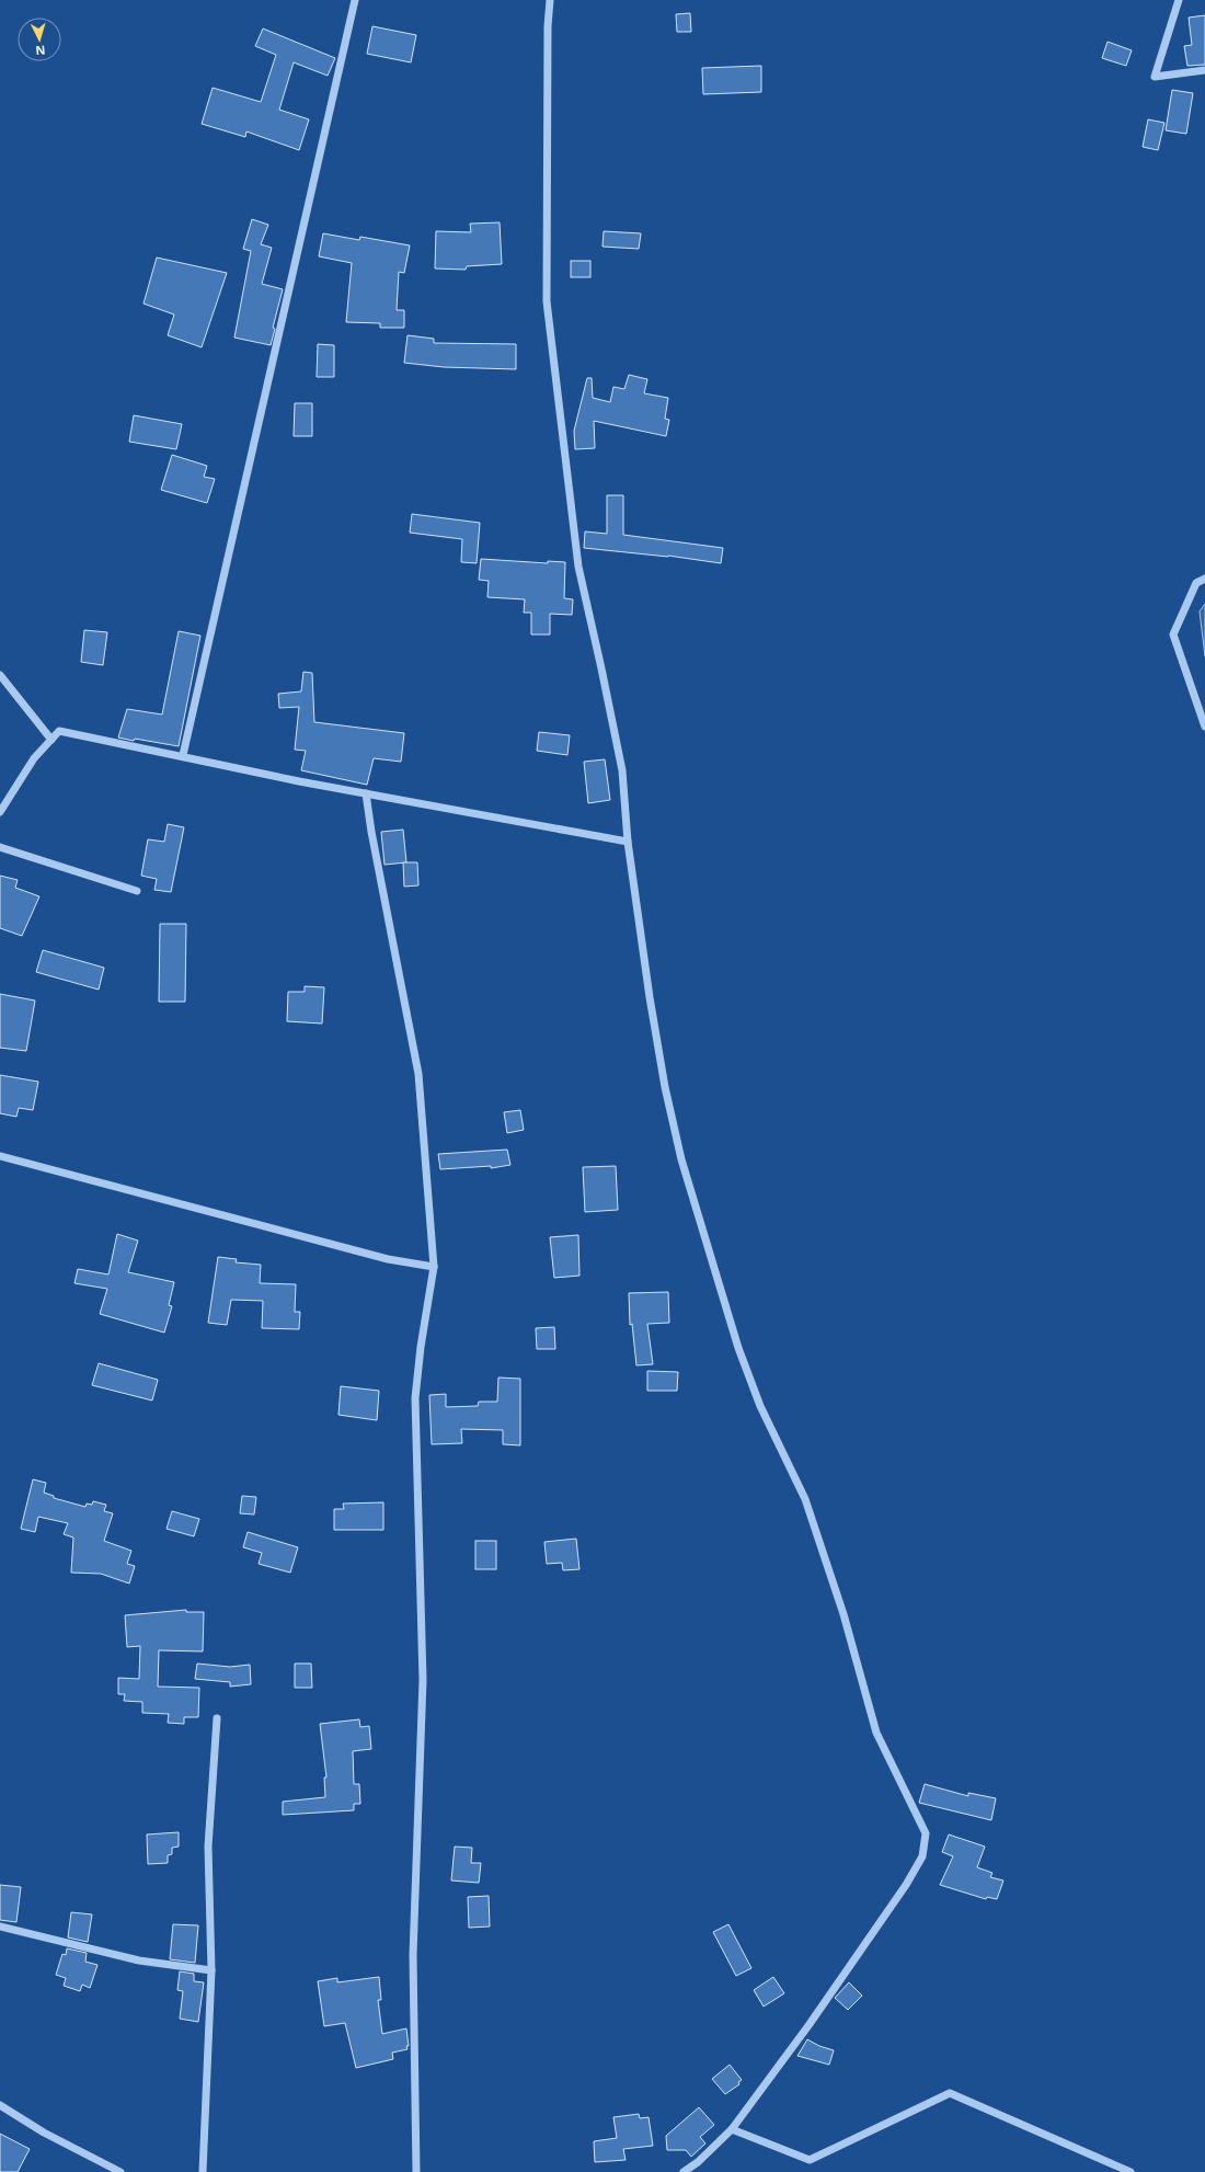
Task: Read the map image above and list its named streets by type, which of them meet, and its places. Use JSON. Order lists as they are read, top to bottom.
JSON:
{
  "north": "bottom"
}
